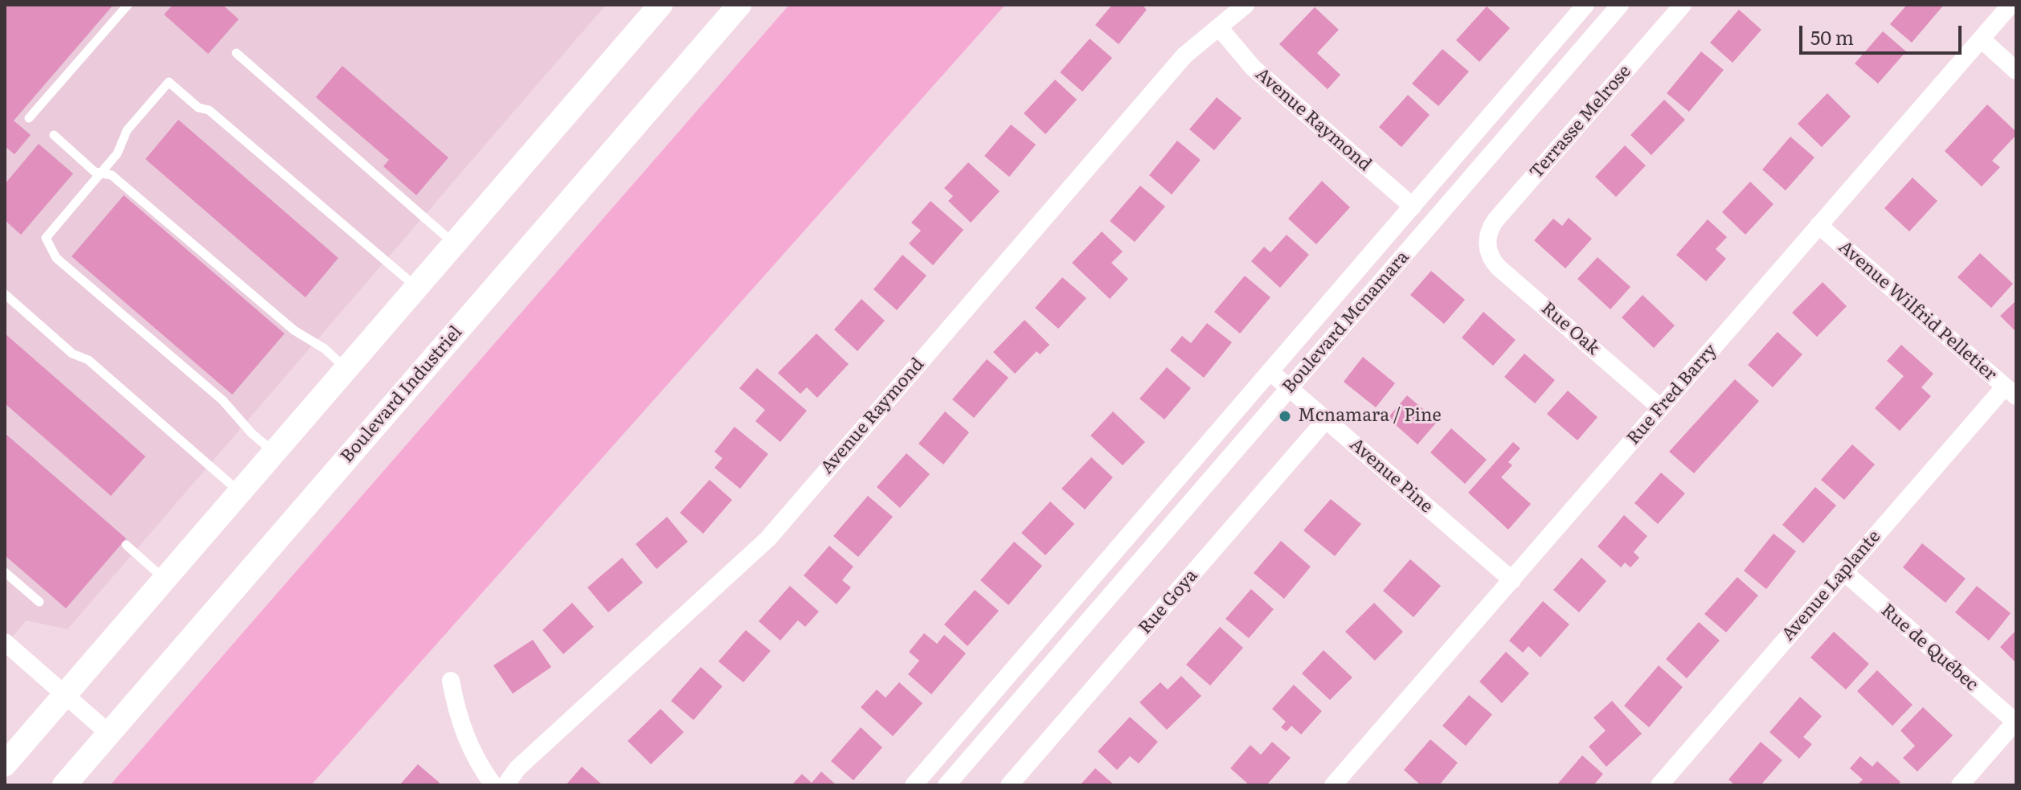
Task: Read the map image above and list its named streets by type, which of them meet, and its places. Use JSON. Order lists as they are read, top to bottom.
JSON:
{
  "streets": {
    "street": [
      "Avenue Raymond",
      "Terrasse Melrose",
      "Avenue Wilfrid Pelletier",
      "Boulevard Mcnamara",
      "Rue Oak",
      "Boulevard Industriel",
      "Rue Fred Barry",
      "Avenue Pine",
      "Avenue Laplante",
      "Rue Goya",
      "Rue de Québec"
    ]
  },
  "crossings": [
    ["Avenue Raymond", "Boulevard Mcnamara"],
    ["Terrasse Melrose", "Rue Oak"],
    ["Avenue Wilfrid Pelletier", "Rue Fred Barry"],
    ["Avenue Wilfrid Pelletier", "Avenue Laplante"],
    ["Boulevard Mcnamara", "Avenue Pine"],
    ["Rue Oak", "Rue Fred Barry"],
    ["Rue Fred Barry", "Avenue Pine"],
    ["Avenue Pine", "Rue Goya"],
    ["Avenue Laplante", "Rue de Québec"]
  ],
  "places": ["Mcnamara / Pine"],
  "scale_bar": "50 m"
}
